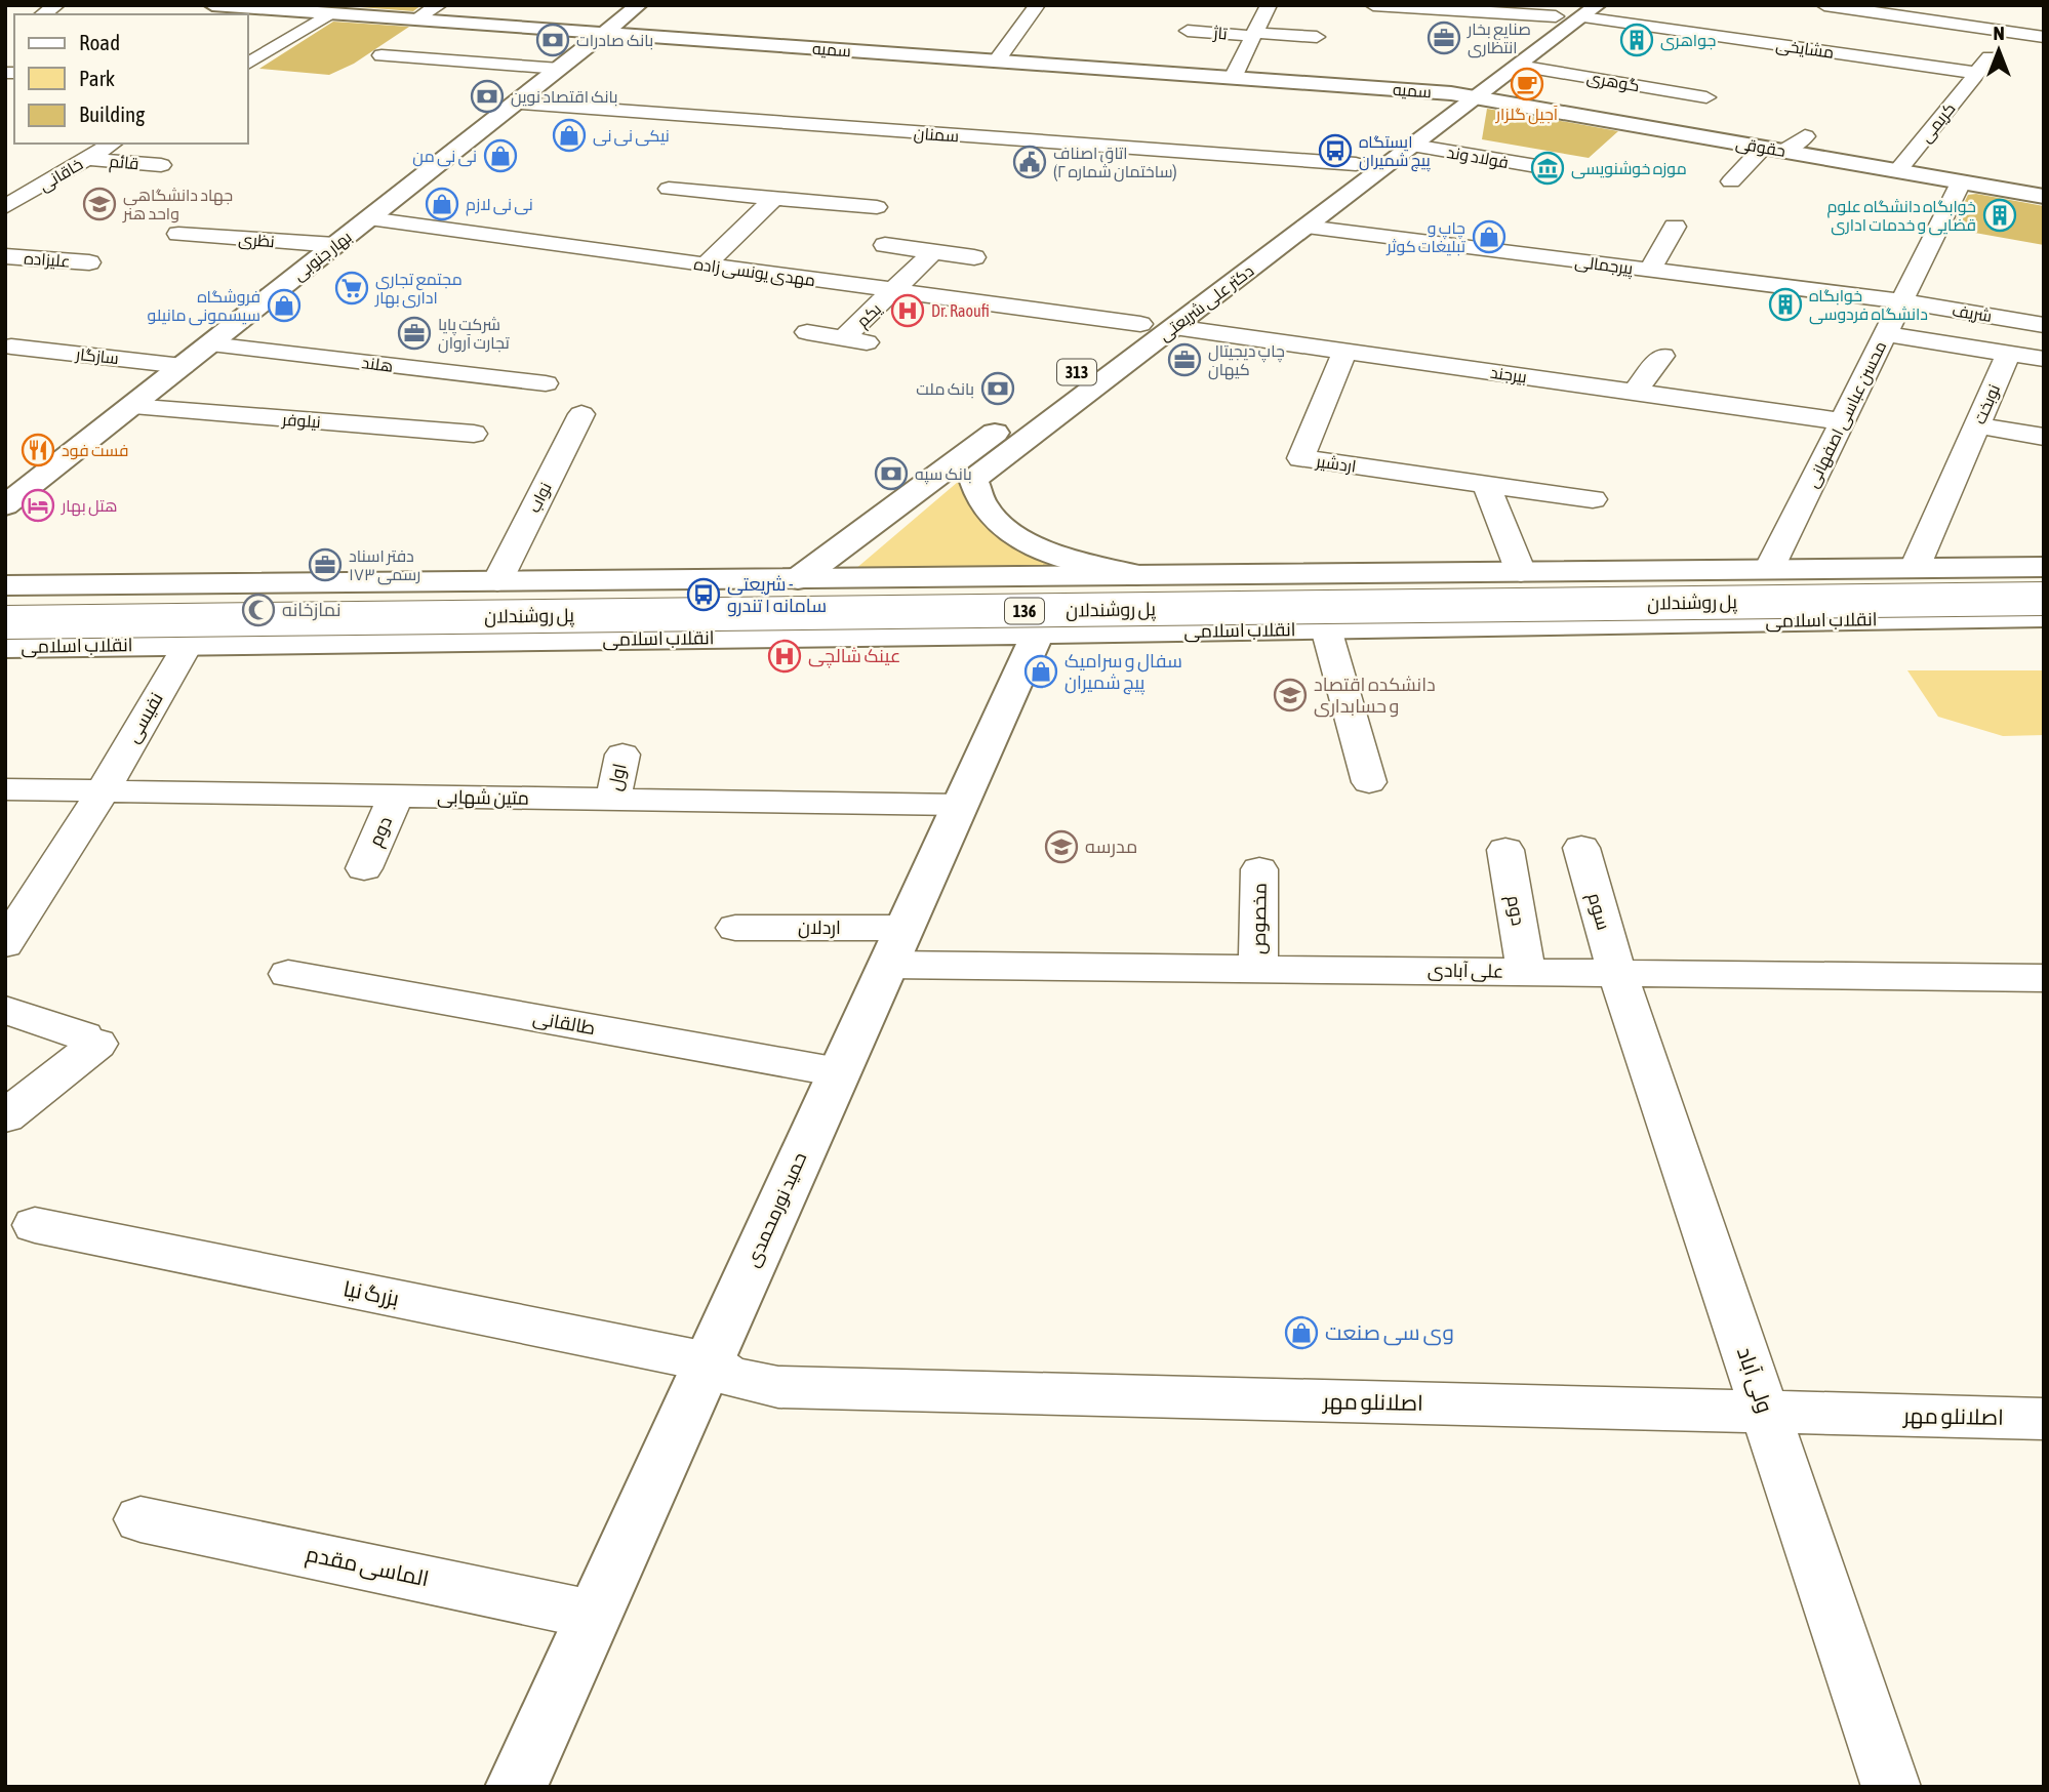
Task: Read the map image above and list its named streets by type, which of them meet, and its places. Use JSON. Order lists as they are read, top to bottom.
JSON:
{
  "streets": {
    "main road": [
      "سمیه",
      "حقوقی",
      "بهار جنوبی",
      "دکتر علی شریعتی",
      "313",
      "پل روشندلان",
      "136",
      "انقلاب اسلامی",
      "حمید نورمحمدی"
    ],
    "street": [
      "تاژ",
      "مشایخی",
      "گوهری",
      "کریمی",
      "سمنان",
      "فولاد وند",
      "قائم",
      "خاقانی",
      "نظری",
      "علیزاده",
      "پیرجمالی",
      "مهدی یونسی زاده",
      "شریف",
      "یکم",
      "سازگار",
      "هلند",
      "بیرجند",
      "نوبخت",
      "محسن عباسی اصفهانی",
      "نیلوفر",
      "اردشیر",
      "نواب",
      "نفیسی",
      "اول",
      "متین شهابی",
      "دوم",
      "سوم",
      "مخصوص",
      "اردلان",
      "علی آبادی",
      "طالقانی",
      "بزرگ نیا",
      "ولی آباد",
      "اصلانلو مهر",
      "الماسی مقدم"
    ]
  },
  "crossings": [
    ["مشایخی", "کریمی"],
    ["مشایخی", "دکتر علی شریعتی"],
    ["سمیه", "حقوقی"],
    ["سمیه", "بهار جنوبی"],
    ["سمیه", "دکتر علی شریعتی"],
    ["گوهری", "دکتر علی شریعتی"],
    ["کریمی", "حقوقی"],
    ["سمنان", "بهار جنوبی"],
    ["سمنان", "دکتر علی شریعتی"],
    ["حقوقی", "دکتر علی شریعتی"],
    ["حقوقی", "محسن عباسی اصفهانی"],
    ["فولاد وند", "دکتر علی شریعتی"],
    ["قائم", "خاقانی"],
    ["نظری", "بهار جنوبی"],
    ["بهار جنوبی", "مهدی یونسی زاده"],
    ["بهار جنوبی", "سازگار"],
    ["بهار جنوبی", "هلند"],
    ["بهار جنوبی", "نیلوفر"],
    ["پیرجمالی", "دکتر علی شریعتی"],
    ["پیرجمالی", "شریف"],
    ["پیرجمالی", "محسن عباسی اصفهانی"],
    ["مهدی یونسی زاده", "دکتر علی شریعتی"],
    ["مهدی یونسی زاده", "یکم"],
    ["دکتر علی شریعتی", "بیرجند"],
    ["شریف", "محسن عباسی اصفهانی"],
    ["بیرجند", "محسن عباسی اصفهانی"],
    ["بیرجند", "اردشیر"],
    ["انقلاب اسلامی", "نفیسی"],
    ["انقلاب اسلامی", "حمید نورمحمدی"],
    ["نفیسی", "متین شهابی"],
    ["اول", "متین شهابی"],
    ["متین شهابی", "دوم"],
    ["متین شهابی", "حمید نورمحمدی"],
    ["دوم", "علی آبادی"],
    ["سوم", "علی آبادی"],
    ["سوم", "ولی آباد"],
    ["مخصوص", "علی آبادی"],
    ["اردلان", "علی آبادی"],
    ["اردلان", "حمید نورمحمدی"],
    ["علی آبادی", "حمید نورمحمدی"],
    ["علی آبادی", "ولی آباد"],
    ["طالقانی", "حمید نورمحمدی"],
    ["حمید نورمحمدی", "بزرگ نیا"],
    ["حمید نورمحمدی", "اصلانلو مهر"],
    ["حمید نورمحمدی", "الماسی مقدم"],
    ["بزرگ نیا", "اصلانلو مهر"],
    ["ولی آباد", "اصلانلو مهر"]
  ],
  "places": {
    "office": [
      "صنایع بخار انتظاری",
      "شرکت پایا تجارت آروان",
      "چاپ دیجیتال کیهان",
      "دفتر اسناد رسمی ۱۷۳"
    ],
    "bank": [
      "بانک صادرات",
      "بانک اقتصاد نوین",
      "بانک ملت",
      "بانک سپه"
    ],
    "building": ["جواهری", "خوابگاه دانشگاه علوم قضایی و خدمات اداری", "خوابگاه دانشگاه فردوسی"],
    "cafe": ["آجیل گلزار"],
    "shop": [
      "نیکی نی نی",
      "نی نی من",
      "نی نی لازم",
      "چاپ و تبلیغات کوثر",
      "فروشگاه سیسمونی مانیلو",
      "سفال و سرامیک پیچ شمیران",
      "وی سی صنعت"
    ],
    "bus stop": ["ایستگاه پیچ شمیران", "شریعتی - سامانه ۱ تندرو"],
    "public building": ["اتاق اصناف (ساختمان شماره ۲)"],
    "museum": ["موزه خوشنویسی"],
    "school or university": ["جهاد دانشگاهی واحد هنر", "دانشکده اقتصاد و حسابداری", "مدرسه"],
    "supermarket": ["مجتمع تجاری اداری بهار"],
    "hospital": ["Dr. Raoufi", "عينک شالچی"],
    "restaurant": ["فست فود"],
    "hotel": ["هتل بهار"],
    "mosque": ["نمازخانه"]
  },
  "legend": ["Road", "Park", "Building"],
  "north": "top"
}
